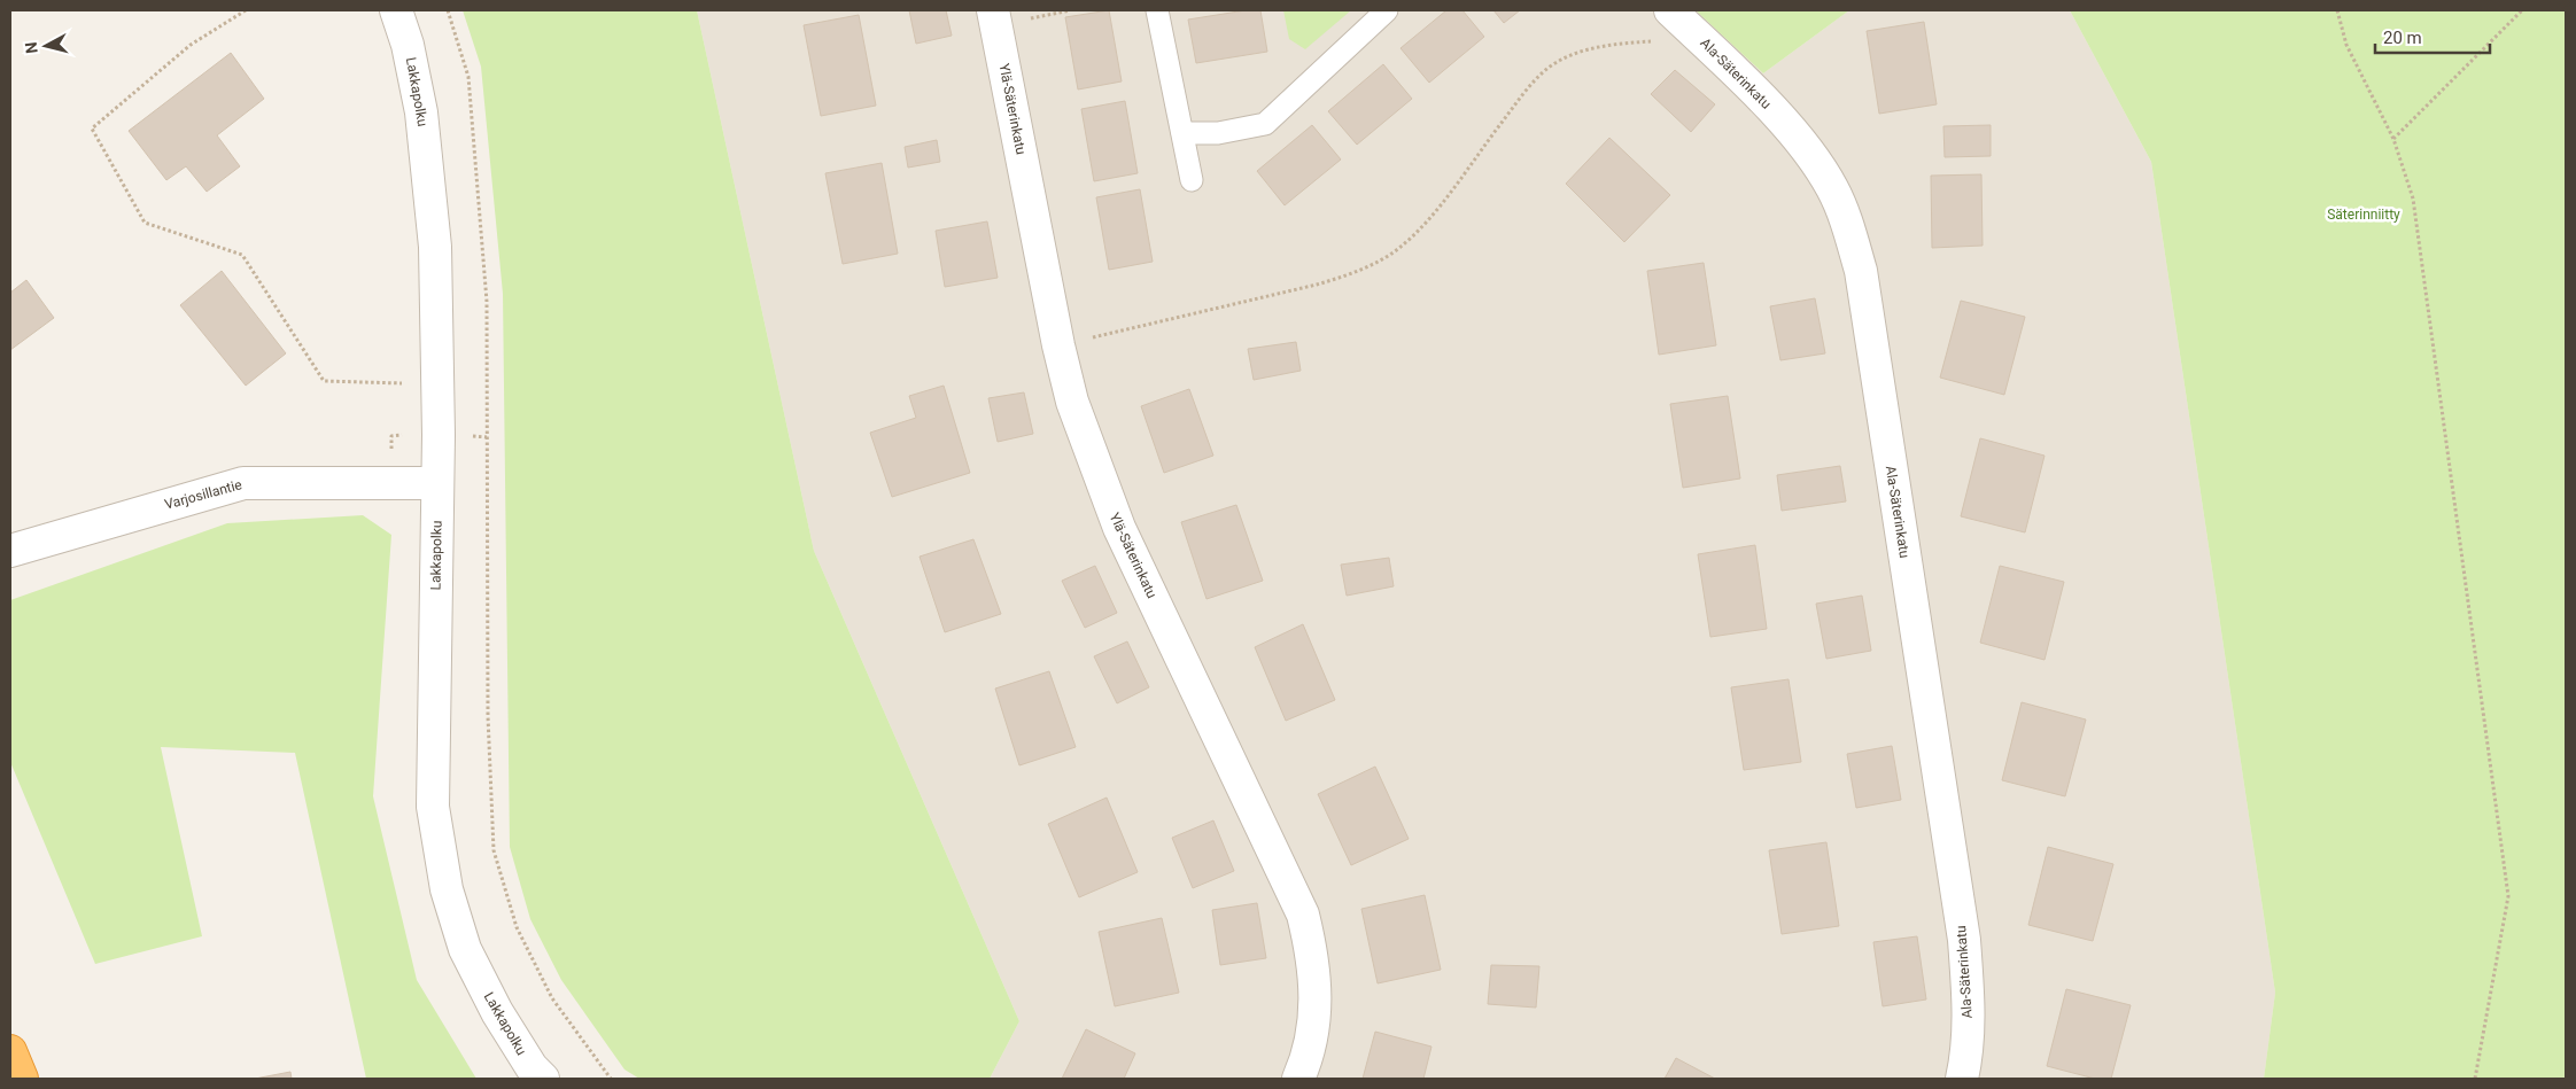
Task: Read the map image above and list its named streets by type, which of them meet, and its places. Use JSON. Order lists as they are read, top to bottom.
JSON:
{
  "streets": {
    "street": [
      "Ala-Säterinkatu",
      "Lakkapolku",
      "Ylä-Säterinkatu",
      "Varjosillantie"
    ]
  },
  "crossings": [
    ["Lakkapolku", "Varjosillantie"]
  ],
  "parks": ["Säterinniitty"],
  "scale_bar": "20 m",
  "north": "left"
}
